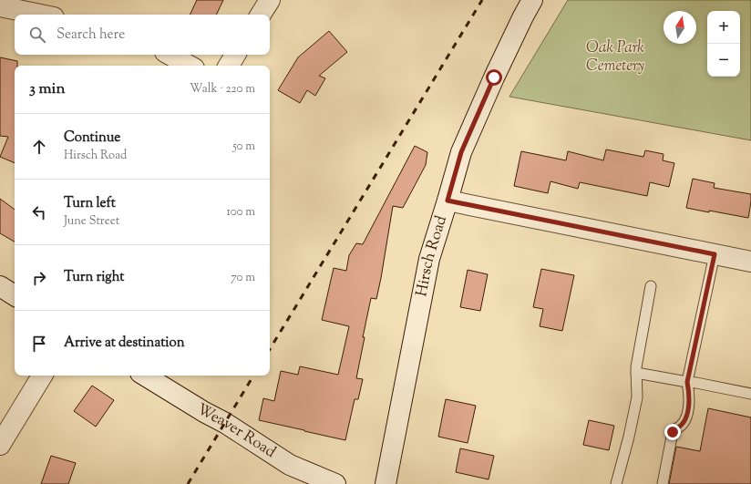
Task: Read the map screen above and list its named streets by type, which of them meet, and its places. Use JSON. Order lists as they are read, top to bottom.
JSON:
{
  "streets": {
    "street": ["Hirsch Road", "Weaver Road"]
  },
  "parks": ["Oak Park Cemetery"],
  "north": "top",
  "page": {
    "map_buttons": ["+", "−"],
    "search": "Search here",
    "heading": ["3 min", "Walk · 220 m"],
    "list": [
      ["Continue", "Hirsch Road", "50 m"],
      ["Turn left", "June Street", "100 m"],
      ["Turn right", "70 m"],
      "Arrive at destination"
    ]
  }
}
